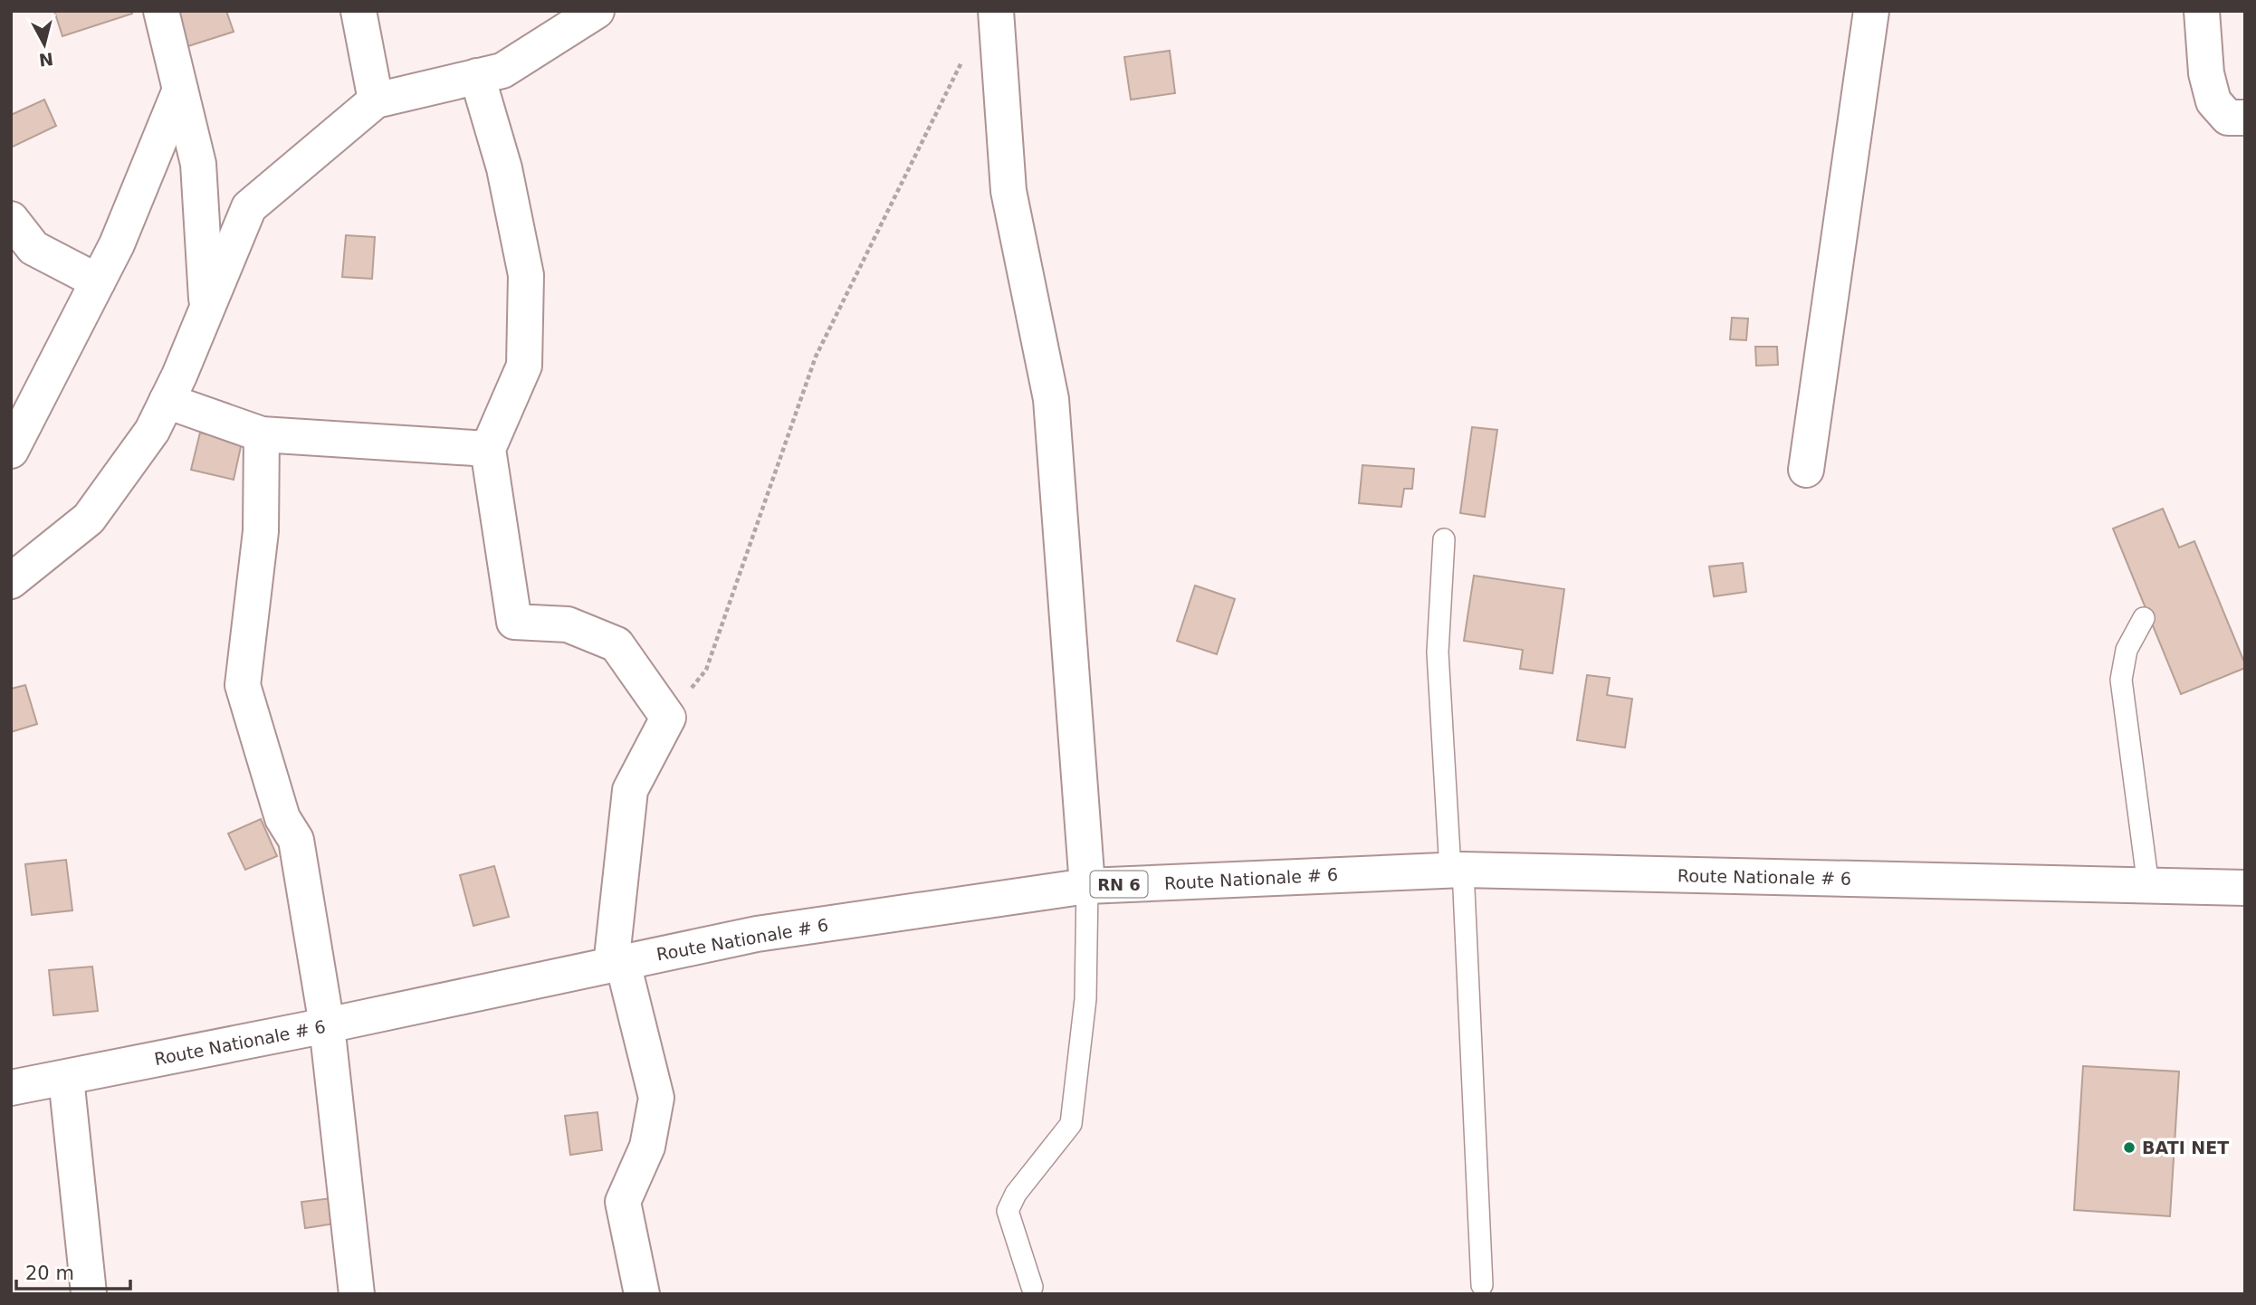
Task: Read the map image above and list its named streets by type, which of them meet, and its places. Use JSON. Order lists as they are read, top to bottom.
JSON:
{
  "streets": {
    "street": ["Route Nationale # 6", "RN 6"]
  },
  "places": ["BATI NET"],
  "scale_bar": "20 m",
  "north": "bottom"
}
